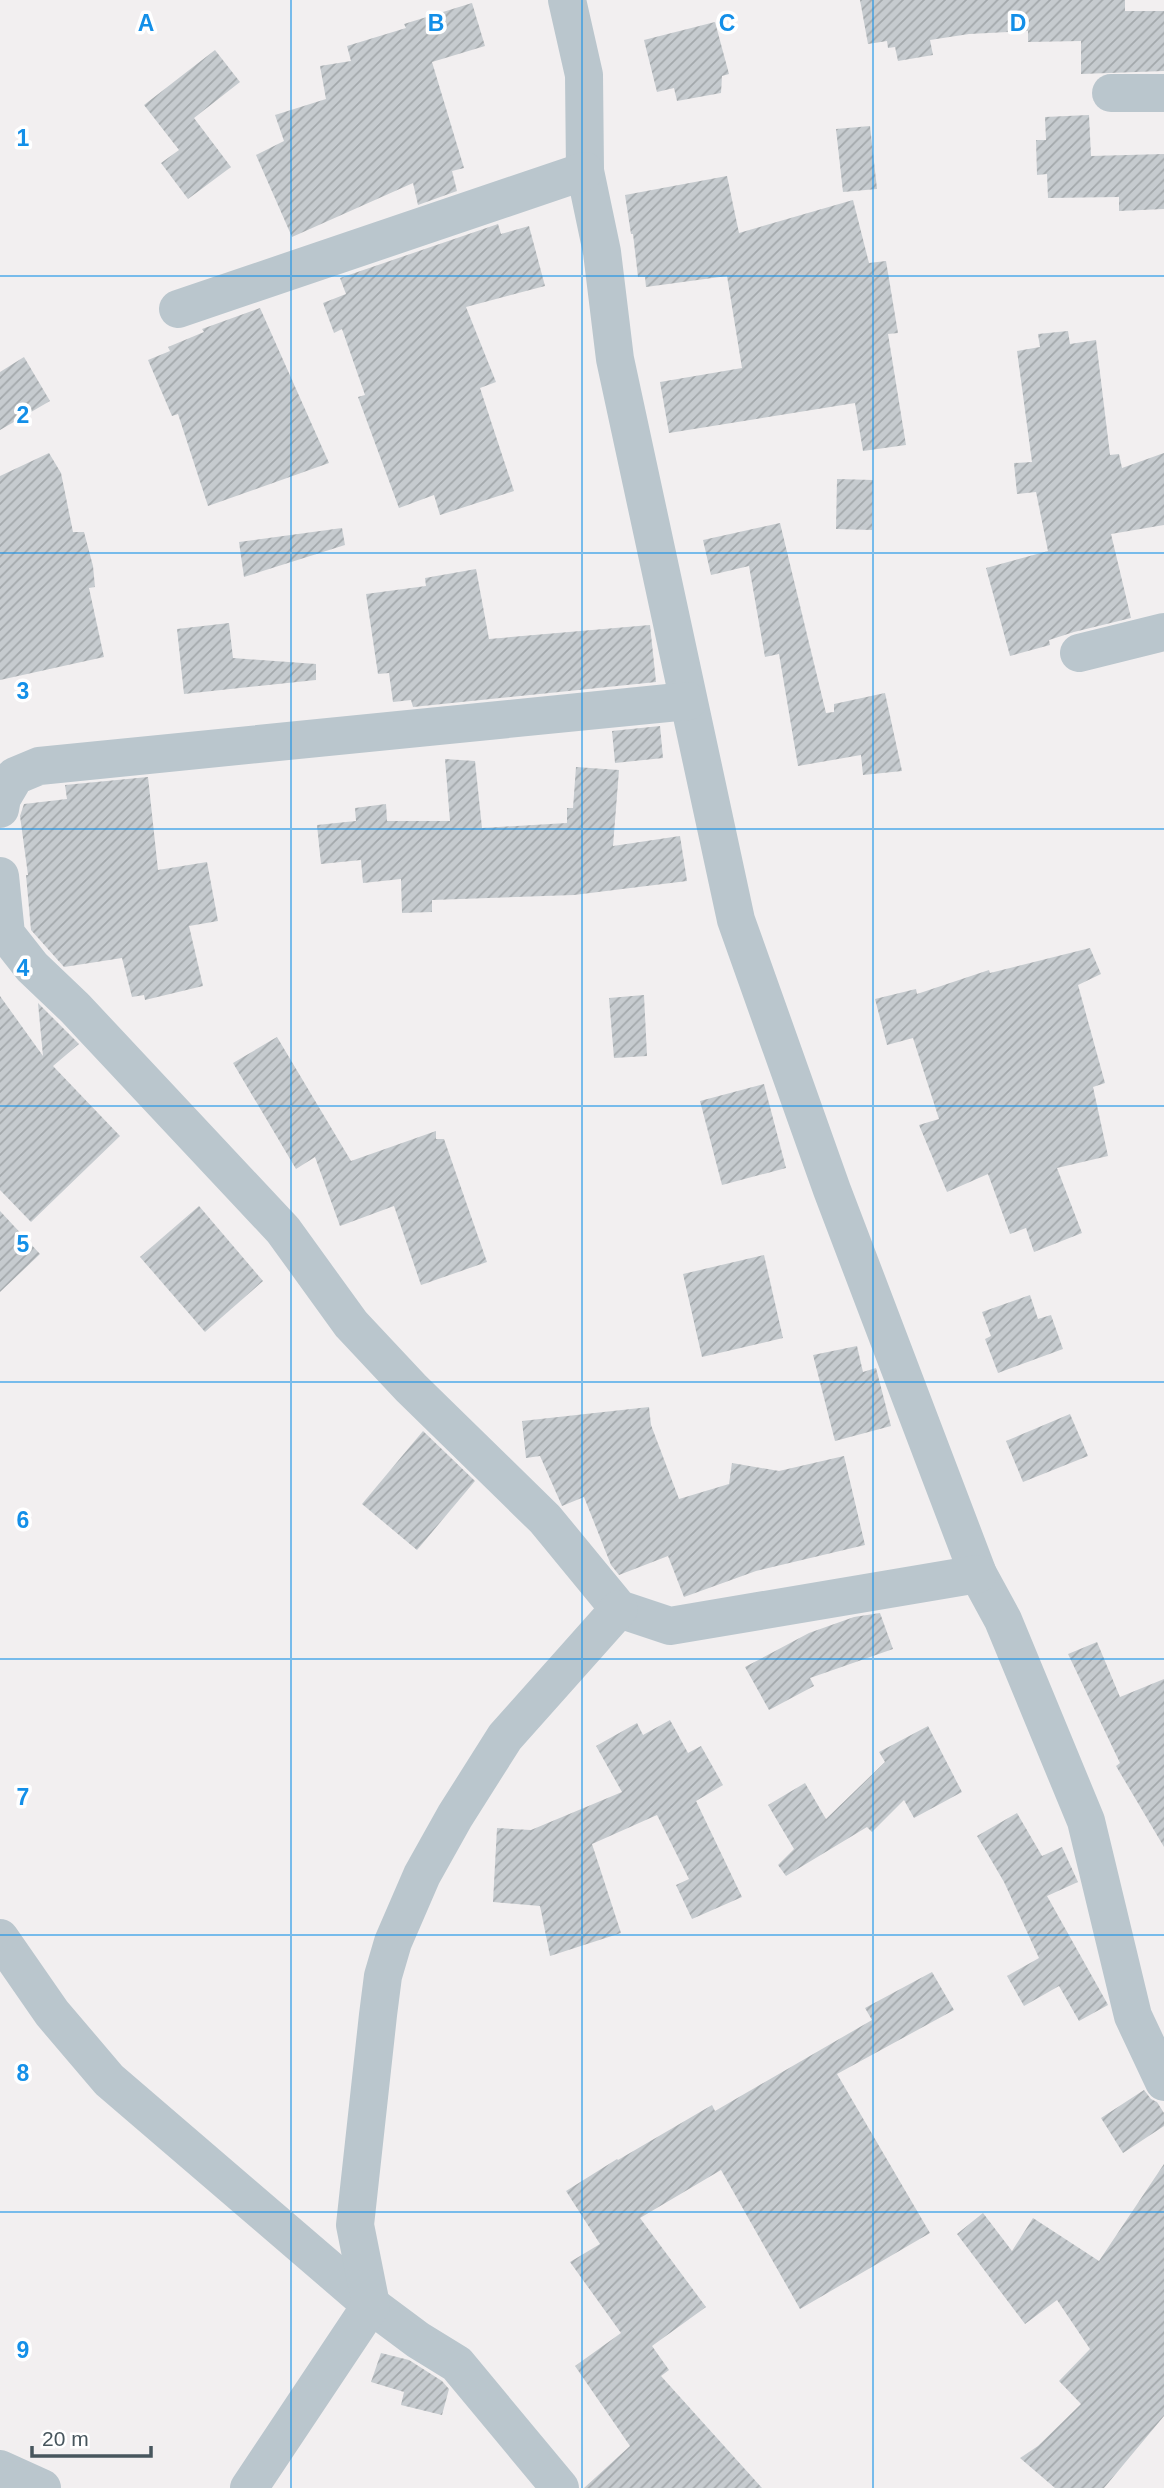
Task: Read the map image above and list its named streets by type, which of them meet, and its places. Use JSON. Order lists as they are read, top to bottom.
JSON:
{
  "scale_bar": "20 m",
  "grid": {
    "columns": [
      "A",
      "B",
      "C",
      "D"
    ],
    "rows": [
      "1",
      "2",
      "3",
      "4",
      "5",
      "6",
      "7",
      "8",
      "9"
    ]
  }
}
